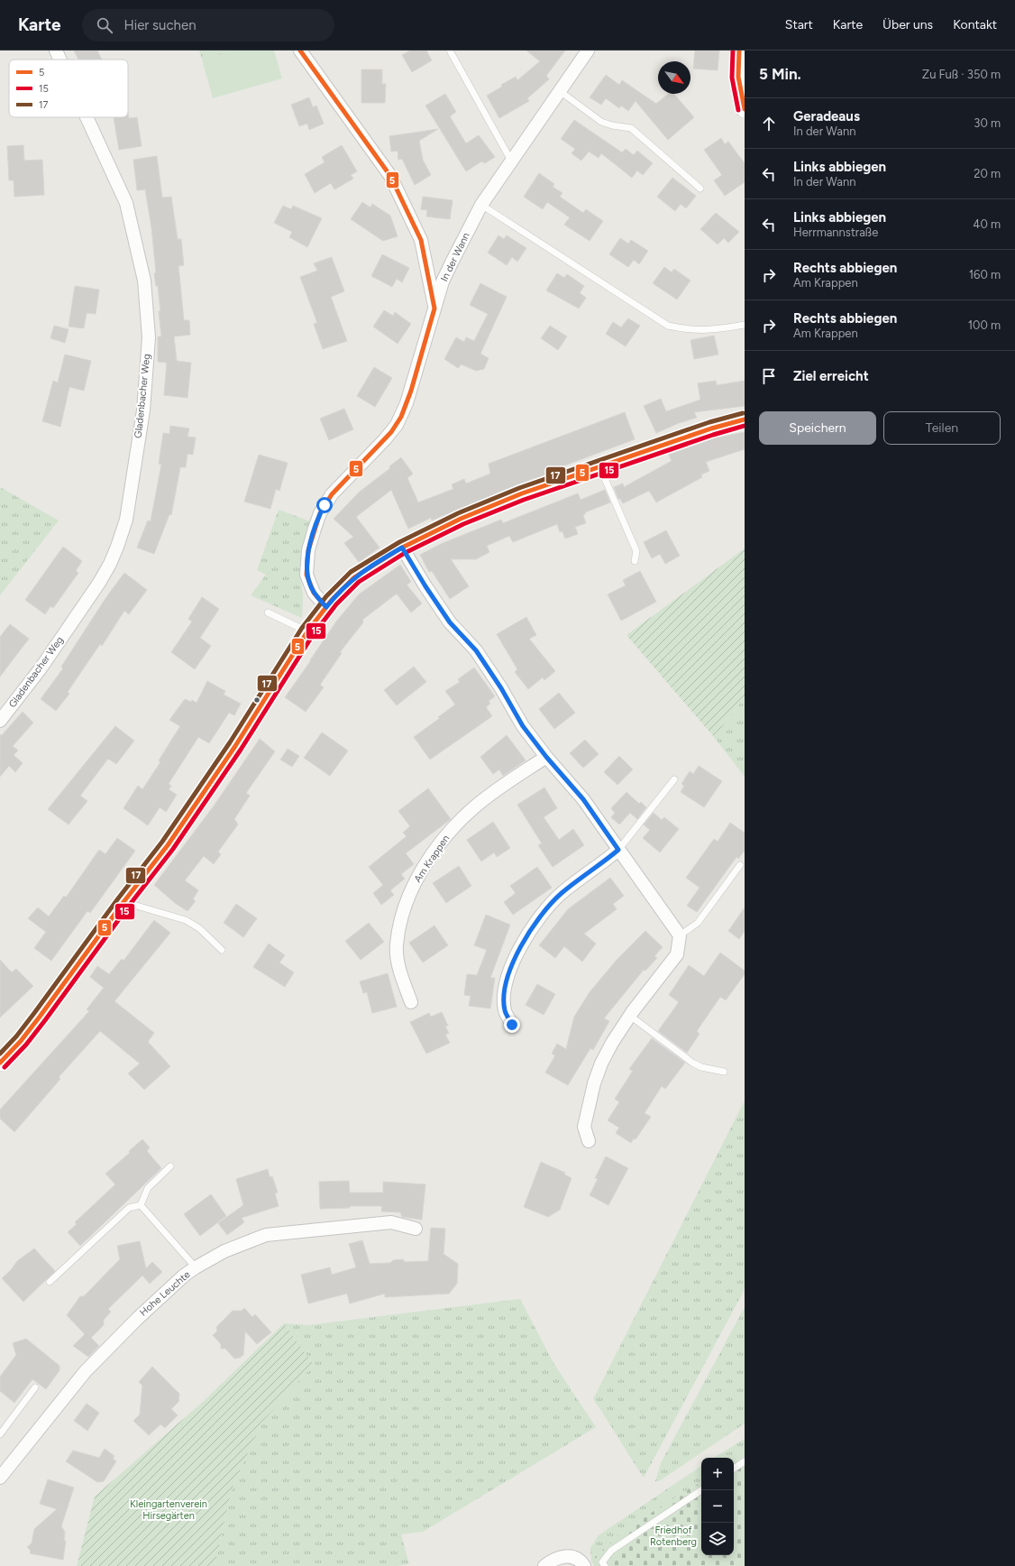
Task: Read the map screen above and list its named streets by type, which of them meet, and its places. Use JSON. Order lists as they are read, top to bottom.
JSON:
{
  "streets": {
    "street": [
      "In der Wann",
      "Gladenbacher Weg",
      "Am Krappen",
      "Hohe Leuchte"
    ]
  },
  "parks": ["Kleingartenverein Hirsegärten", "Friedhof Rotenberg"],
  "lines": ["transit line 5", "transit line 15", "transit line 17"],
  "legend": ["5", "15", "17"],
  "north": "bottom right",
  "page": {
    "header": "Karte",
    "search": "Hier suchen",
    "nav": [
      "Start",
      "Karte",
      "Über uns",
      "Kontakt"
    ],
    "heading": ["5 Min.", "Zu Fuß · 350 m"],
    "list": [
      ["Geradeaus", "In der Wann", "30 m"],
      ["Links abbiegen", "In der Wann", "20 m"],
      ["Links abbiegen", "Herrmannstraße", "40 m"],
      ["Rechts abbiegen", "Am Krappen", "160 m"],
      ["Rechts abbiegen", "Am Krappen", "100 m"],
      "Ziel erreicht"
    ],
    "buttons": ["Speichern", "Teilen"],
    "map_buttons": ["+", "−"]
  }
}
